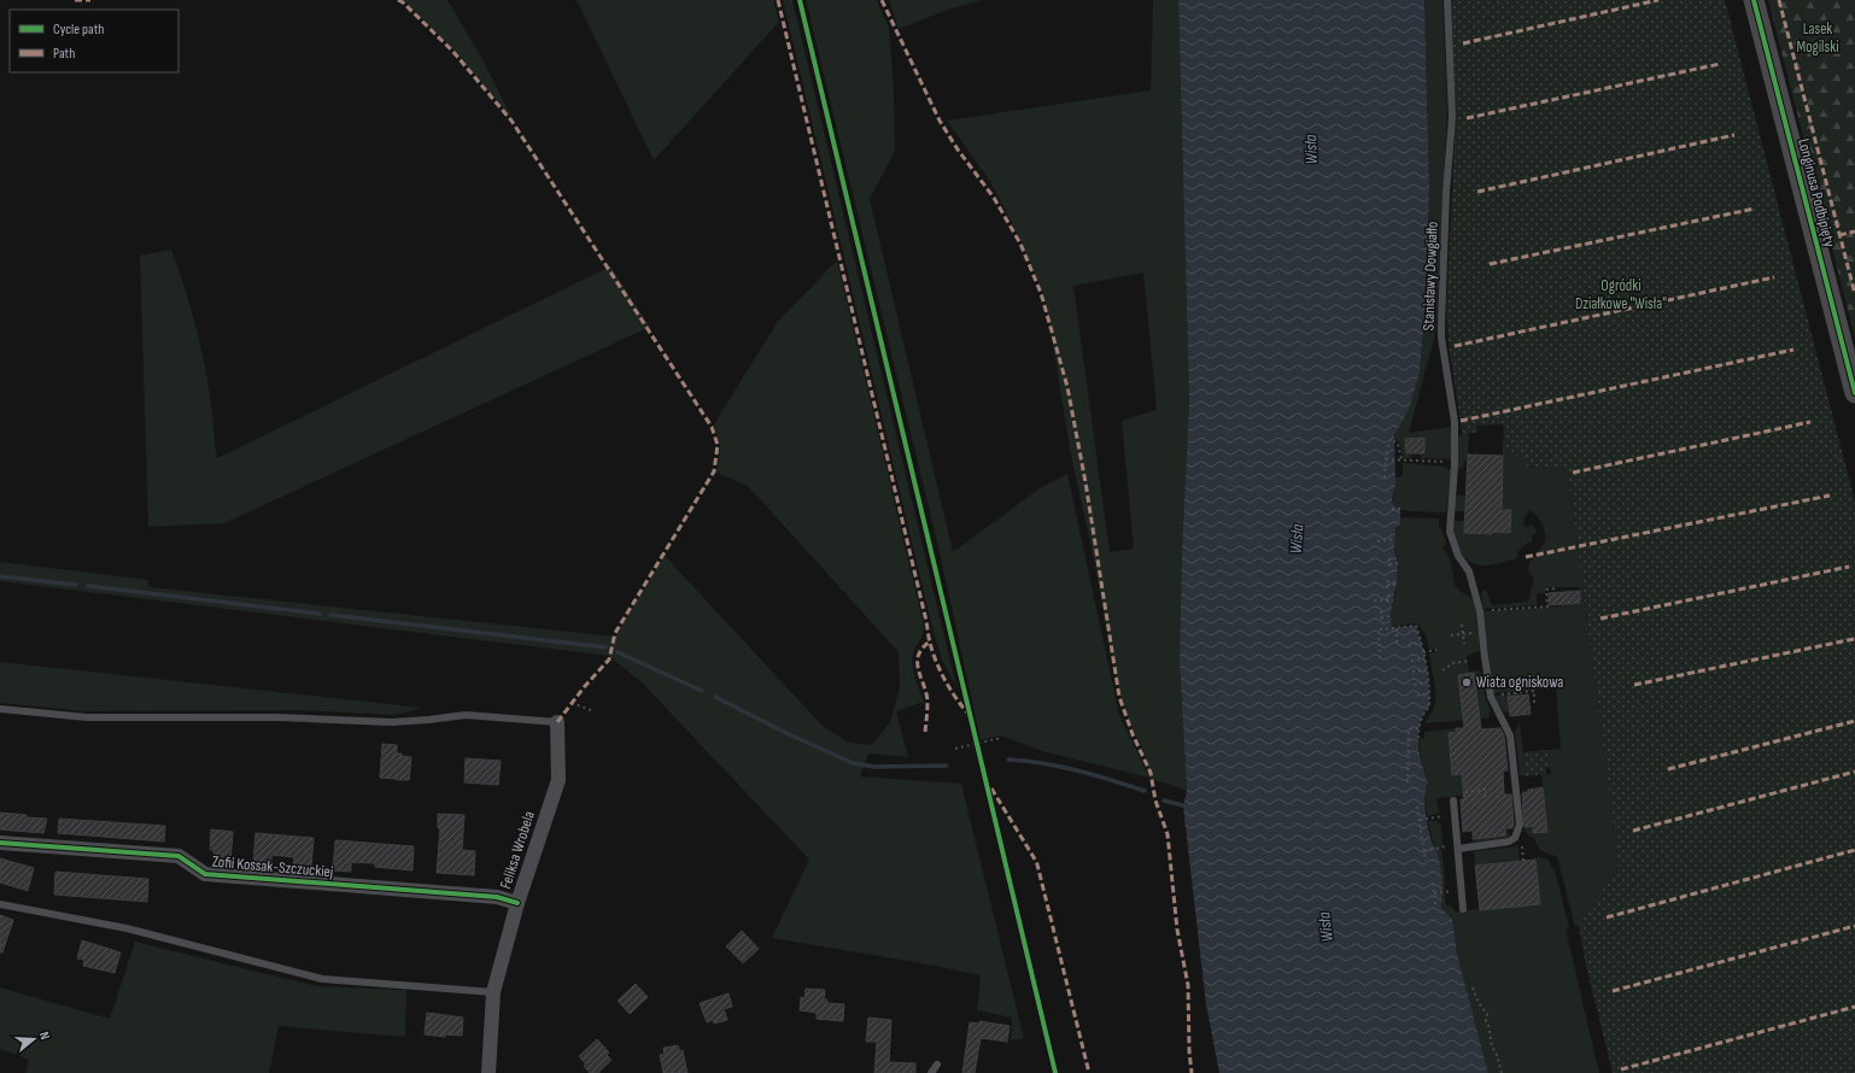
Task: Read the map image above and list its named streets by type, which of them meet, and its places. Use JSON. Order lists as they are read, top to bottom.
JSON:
{
  "streets": {
    "street": ["Longinusa Podbipięty", "Feliksa Wrobela", "Zofii Kossak-Szczuckiej"],
    "lane": ["Stanisławy Dowgiałło"]
  },
  "crossings": [
    ["Feliksa Wrobela", "Zofii Kossak-Szczuckiej"]
  ],
  "water": ["Wisła"],
  "parks": ["Lasek Mogilski", "Ogródki Działkowe \"Wisła\""],
  "places": ["Wiata ogniskowa"],
  "legend": ["Cycle path", "Path"],
  "north": "right"
}
